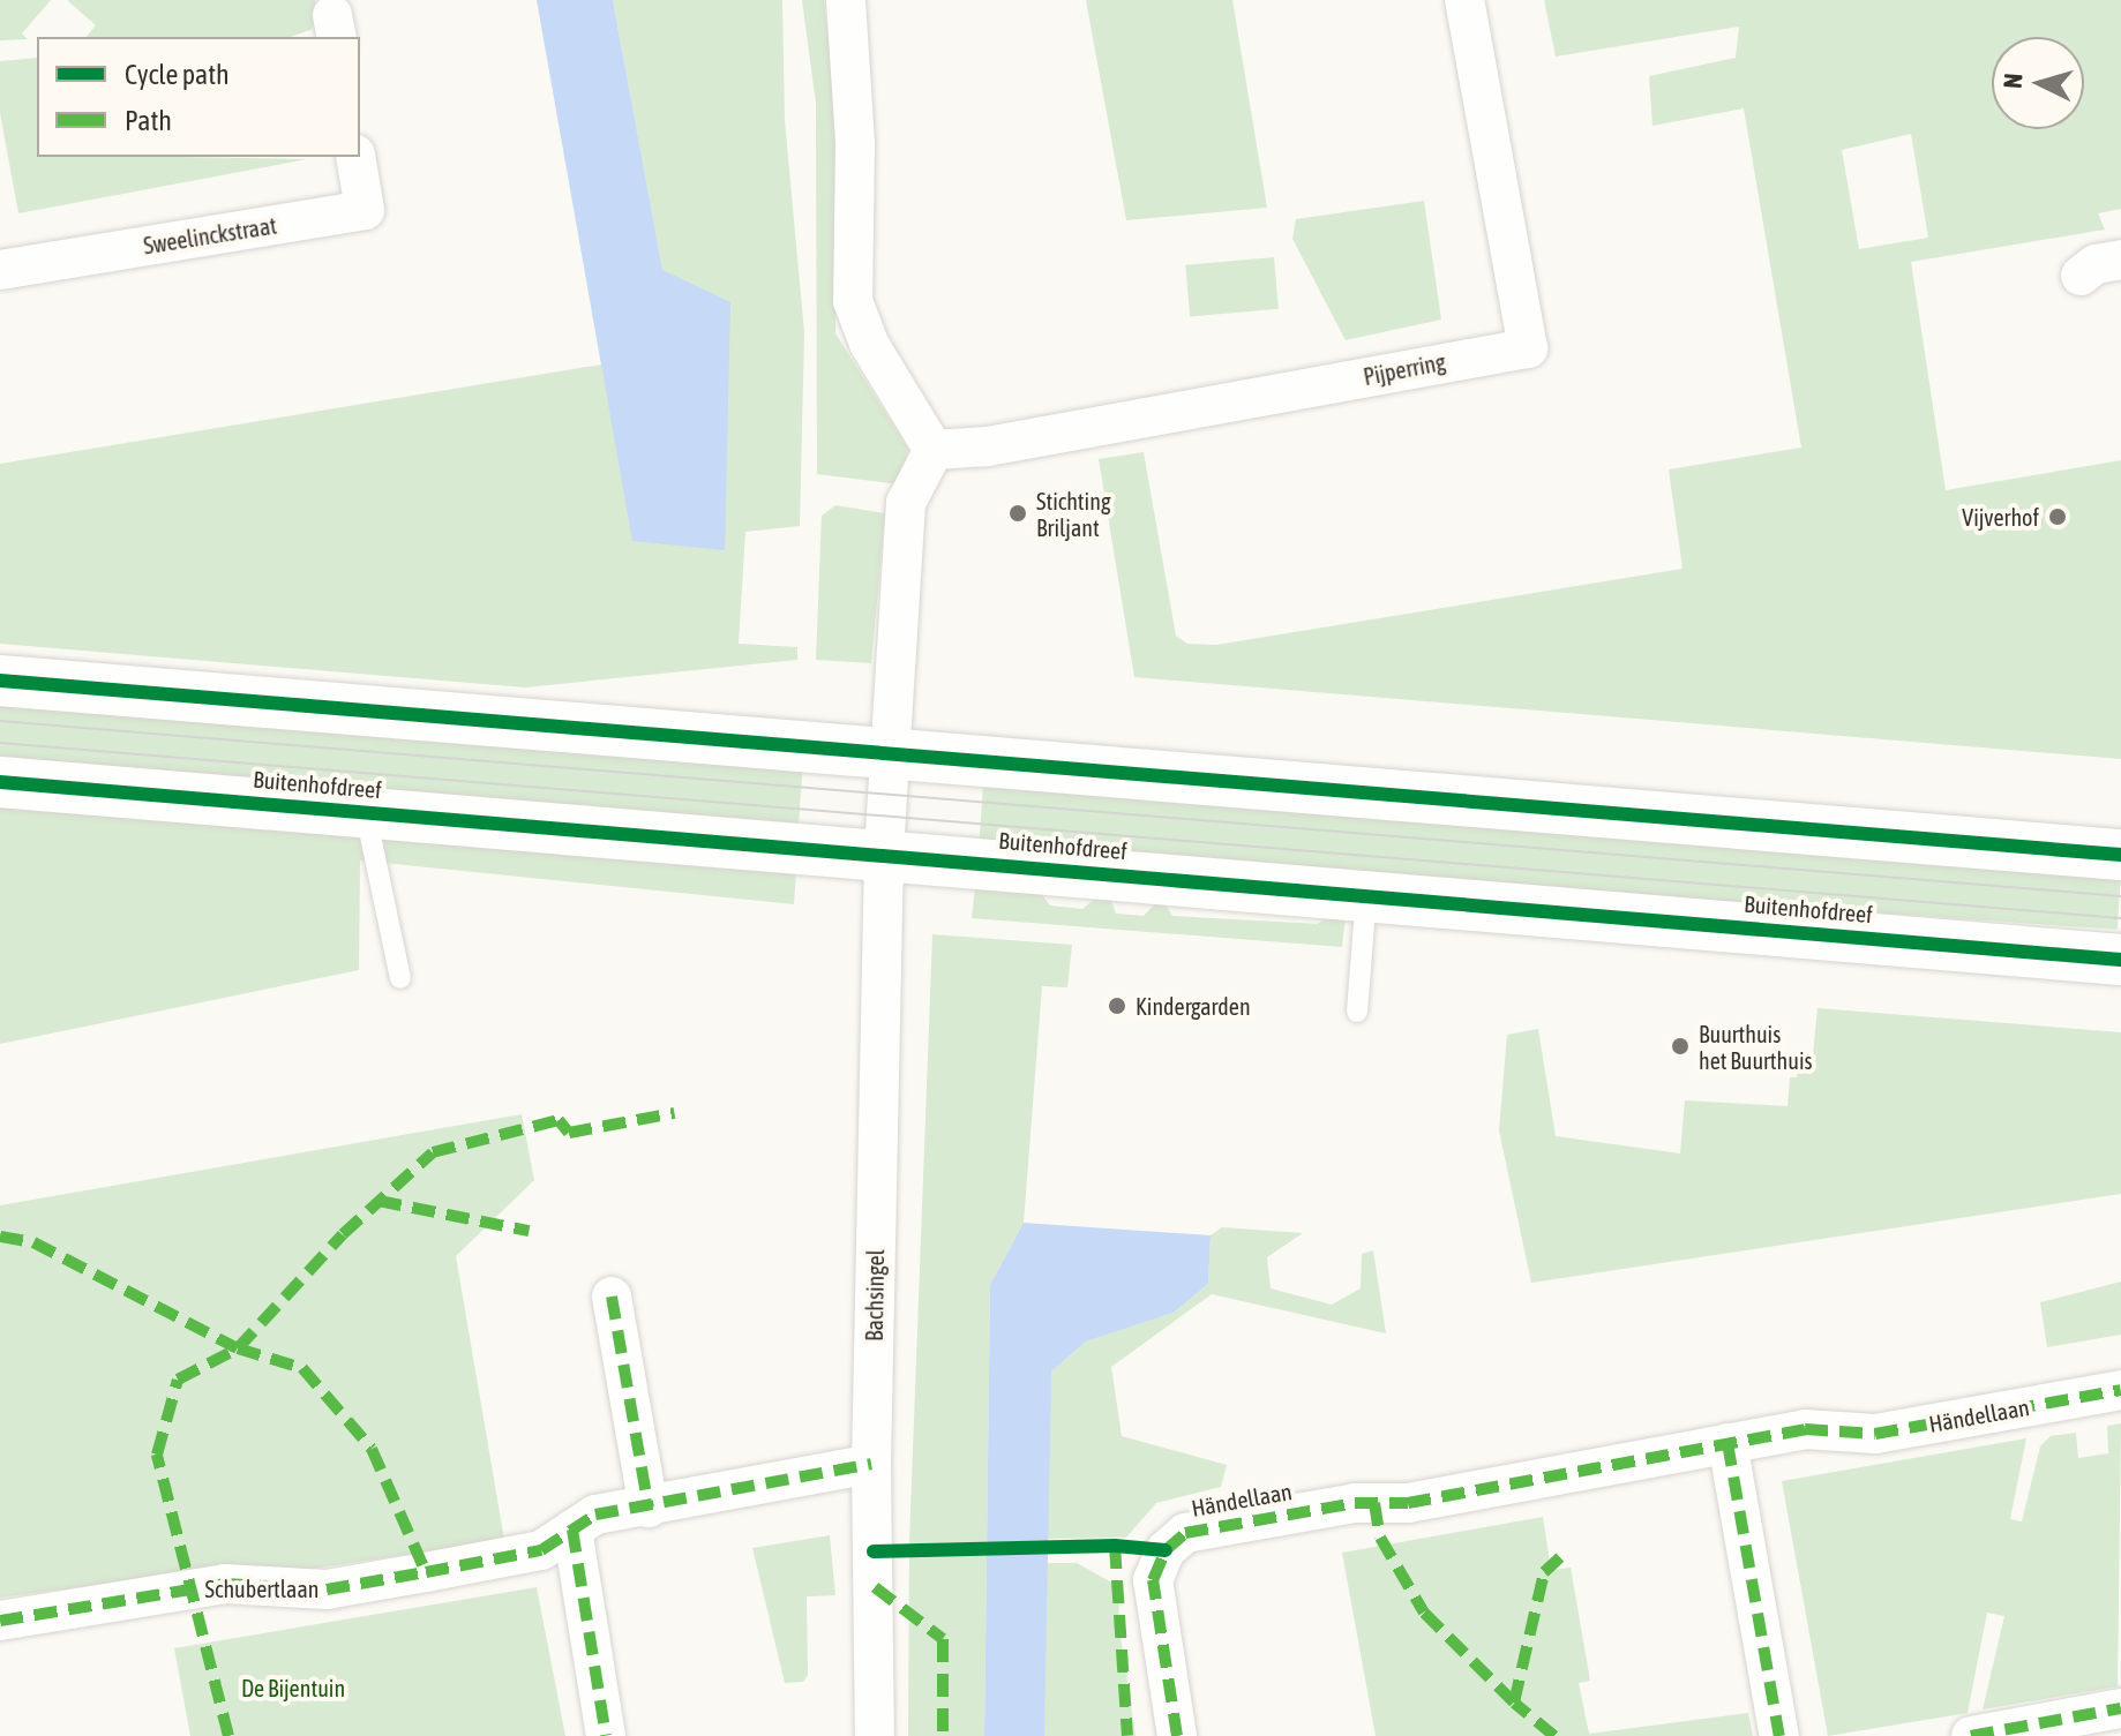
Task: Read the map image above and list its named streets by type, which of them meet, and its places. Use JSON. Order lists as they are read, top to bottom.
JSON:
{
  "streets": {
    "street": [
      "Sweelinckstraat",
      "Pijperring",
      "Buitenhofdreef",
      "Bachsingel",
      "Händellaan",
      "Schubertlaan"
    ]
  },
  "crossings": [
    ["Buitenhofdreef", "Bachsingel"],
    ["Bachsingel", "Schubertlaan"]
  ],
  "parks": ["De Bijentuin"],
  "places": [
    "Stichting Briljant",
    "Vijverhof",
    "Kindergarden",
    "Buurthuis het Buurthuis"
  ],
  "legend": ["Cycle path", "Path"],
  "north": "left"
}
